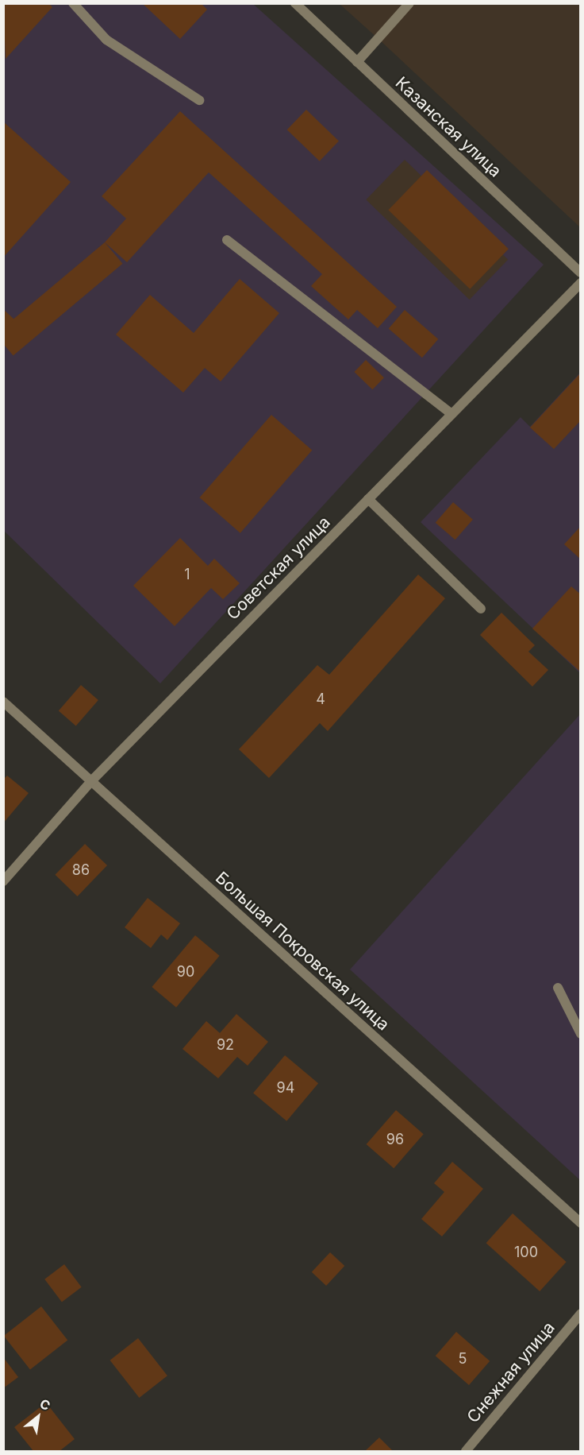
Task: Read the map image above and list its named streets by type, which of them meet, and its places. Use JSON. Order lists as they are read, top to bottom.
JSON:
{
  "streets": {
    "street": [
      "Казанская улица",
      "Советская улица",
      "Большая Покровская улица",
      "Снежная улица"
    ]
  },
  "crossings": [
    ["Советская улица", "Большая Покровская улица"]
  ],
  "house_numbers": [
    "1",
    "4",
    "86",
    "90",
    "92",
    "94",
    "96",
    "100",
    "5"
  ],
  "north": "top right"
}
